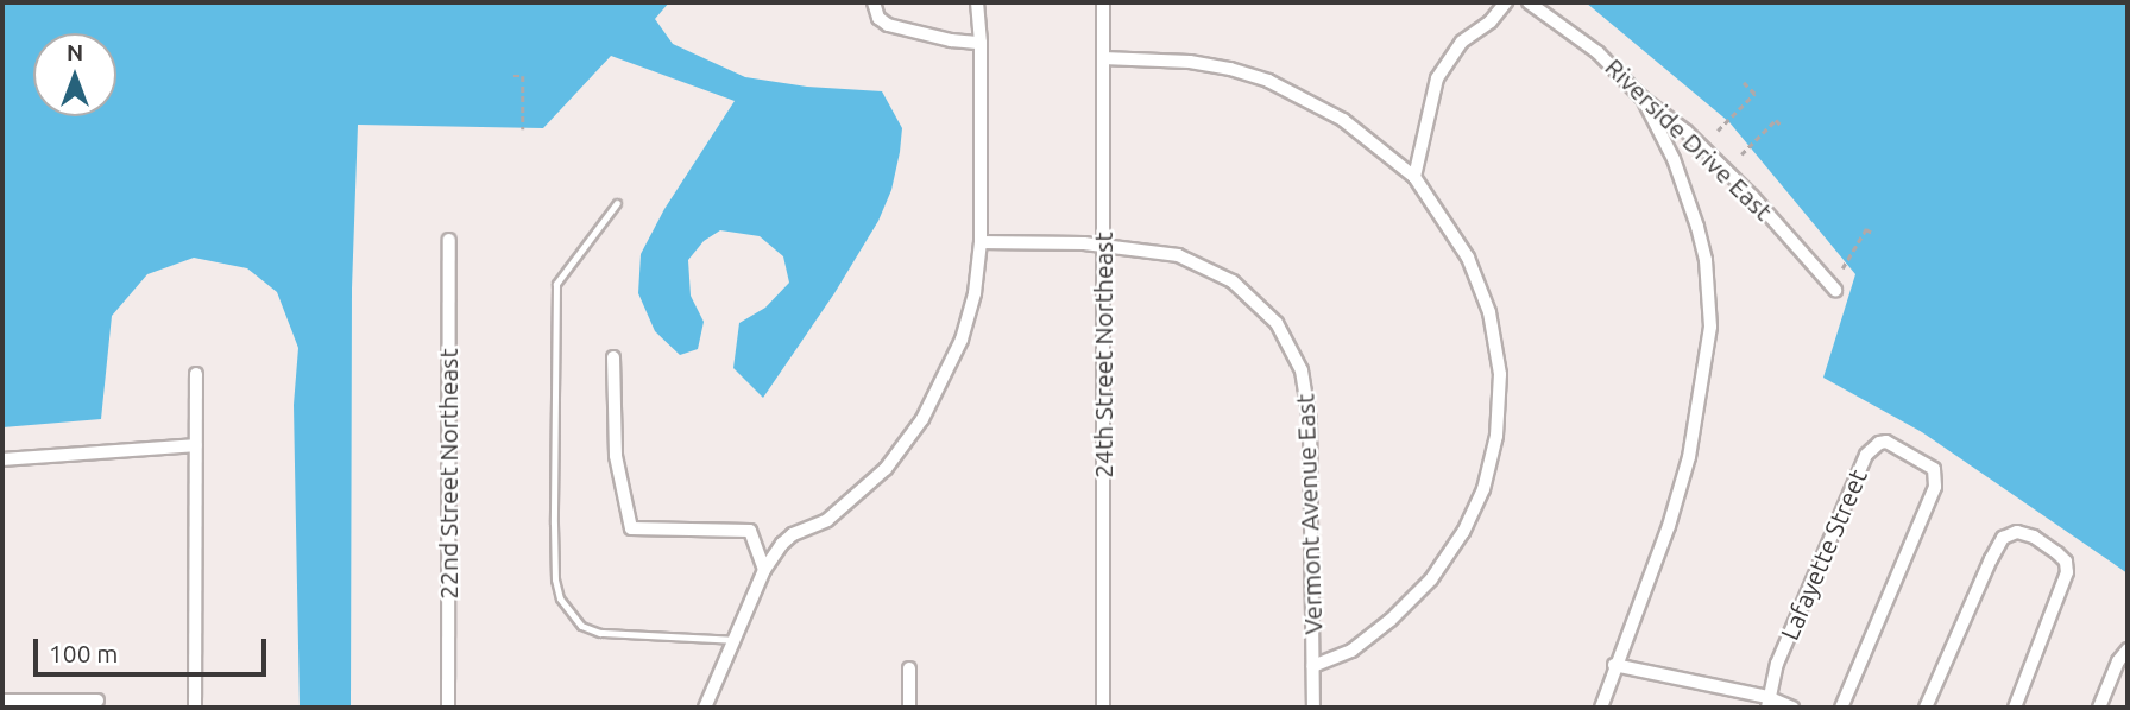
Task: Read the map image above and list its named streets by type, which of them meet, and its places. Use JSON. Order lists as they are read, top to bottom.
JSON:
{
  "streets": {
    "street": [
      "Riverside Drive East",
      "24th Street Northeast",
      "22nd Street Northeast",
      "Vermont Avenue East",
      "Lafayette Street"
    ]
  },
  "crossings": [
    ["24th Street Northeast", "Vermont Avenue East"]
  ],
  "scale_bar": "100 m",
  "north": "top"
}
